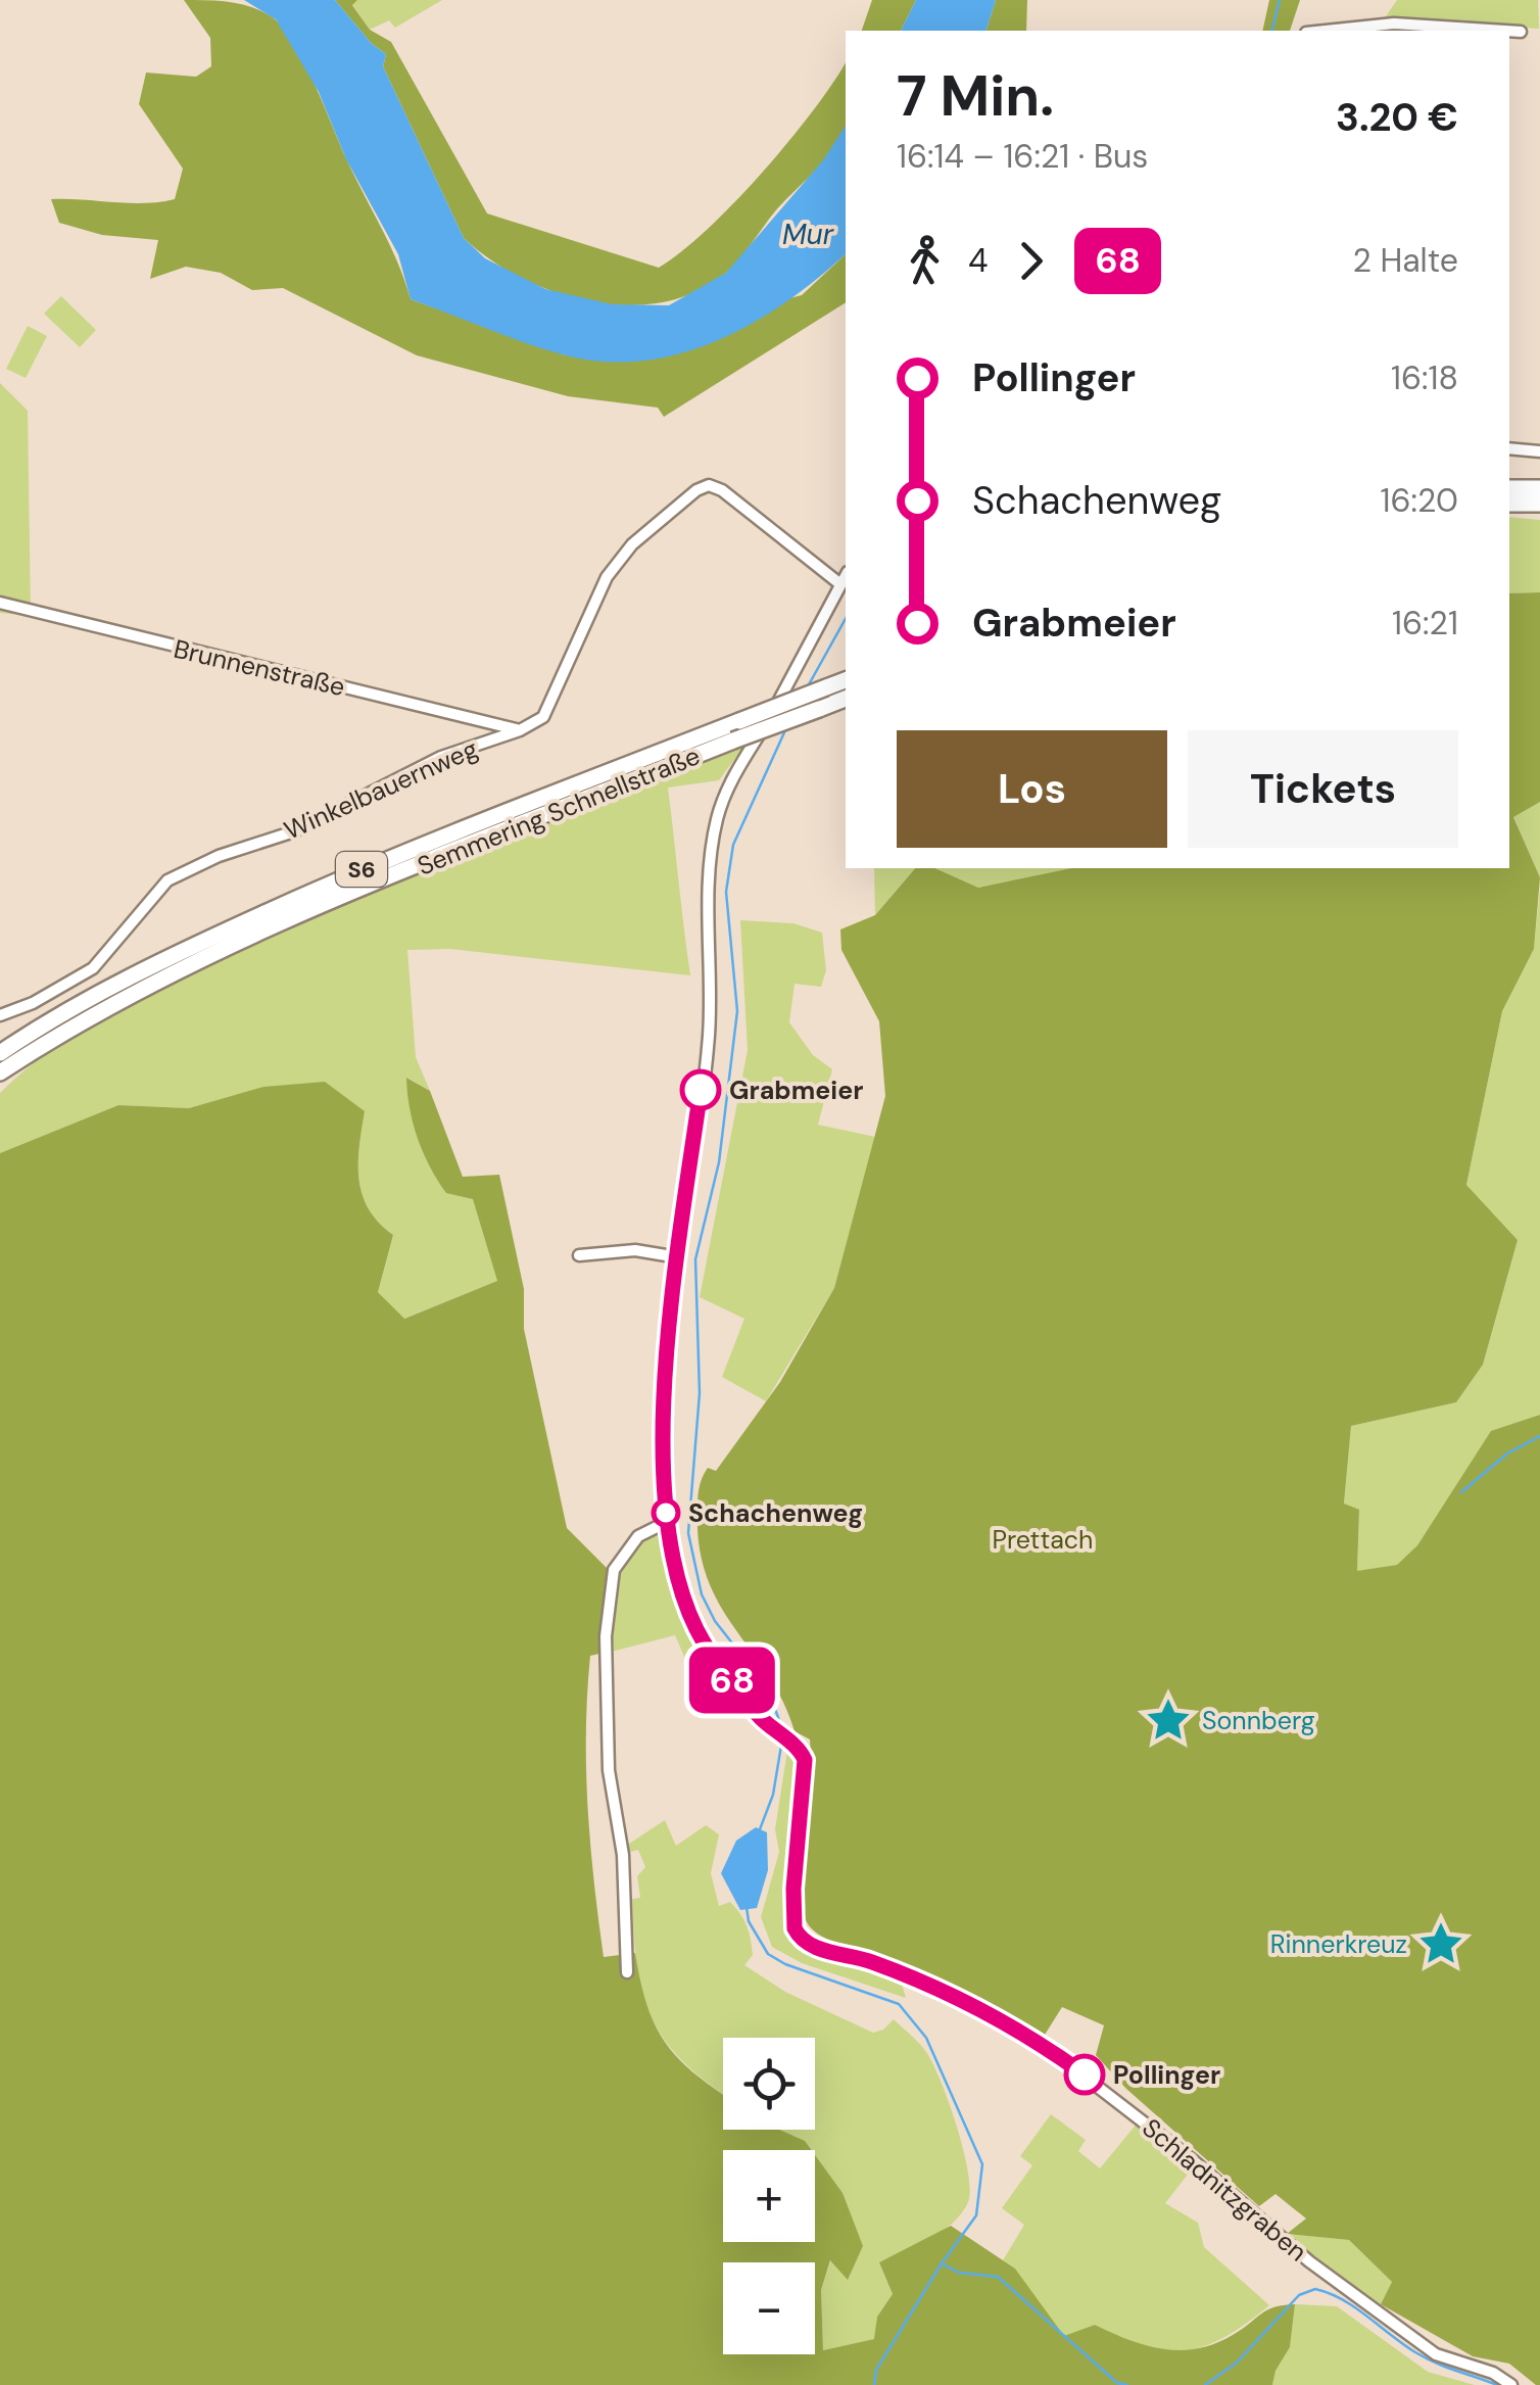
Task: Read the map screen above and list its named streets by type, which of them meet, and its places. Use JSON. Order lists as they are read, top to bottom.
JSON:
{
  "streets": {
    "highway": ["Semmering Schnellstraße", "S6"],
    "street": ["Brunnenstraße", "Winkelbauernweg", "Schladnitzgraben"]
  },
  "crossings": [
    ["Brunnenstraße", "Winkelbauernweg"],
    ["Winkelbauernweg", "Schladnitzgraben"]
  ],
  "water": ["Mur"],
  "parks": ["Prettach"],
  "places": {
    "other": ["Grabmeier", "Schachenweg", "Pollinger"],
    "place": ["Sonnberg", "Rinnerkreuz"]
  },
  "lines": ["bus line 68"],
  "page": {
    "on_map": "68",
    "heading": ["7 Min.", "16:14 – 16:21 · Bus", "3.20 €"],
    "legs": ["4", "68", "2 Halte"],
    "list": [
      {
        "name": "Pollinger",
        "value": "16:18"
      },
      {
        "name": "Schachenweg",
        "value": "16:20"
      },
      {
        "name": "Grabmeier",
        "value": "16:21"
      }
    ],
    "buttons": ["Los", "Tickets"],
    "map_buttons": ["+", "−"]
  }
}
